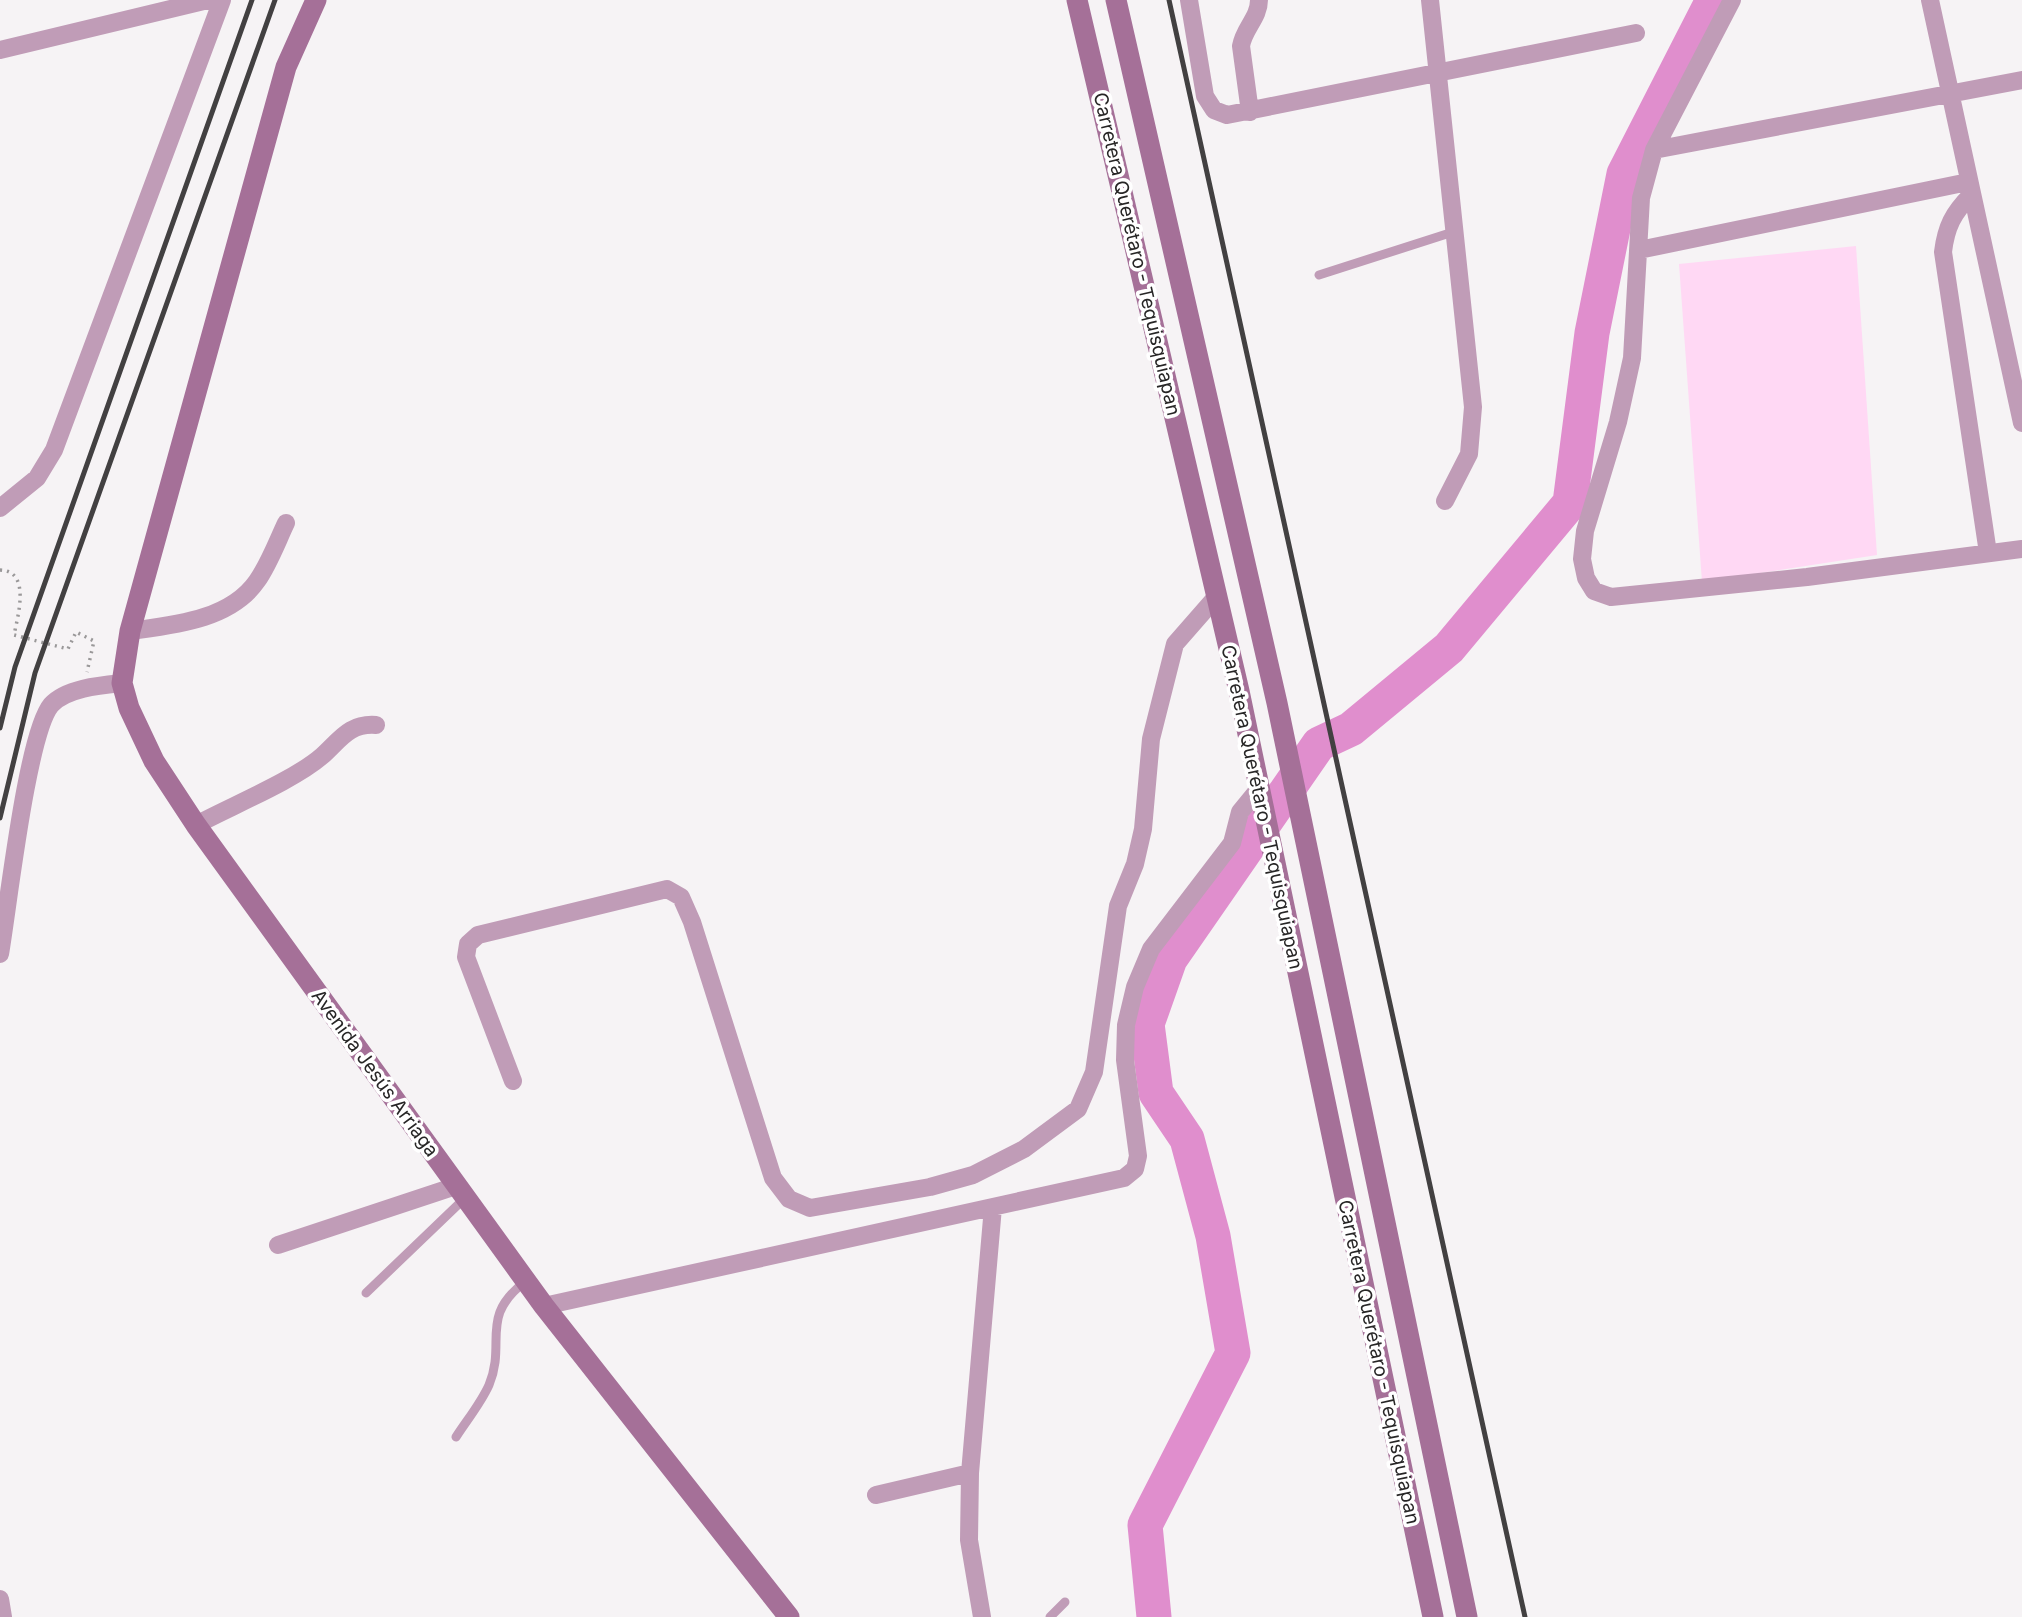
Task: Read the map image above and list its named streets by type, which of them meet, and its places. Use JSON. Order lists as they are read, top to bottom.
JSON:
{
  "streets": {
    "main road": ["Carretera Querétaro - Tequisquiapan", "Avenida Jesús Arriaga"]
  }
}
